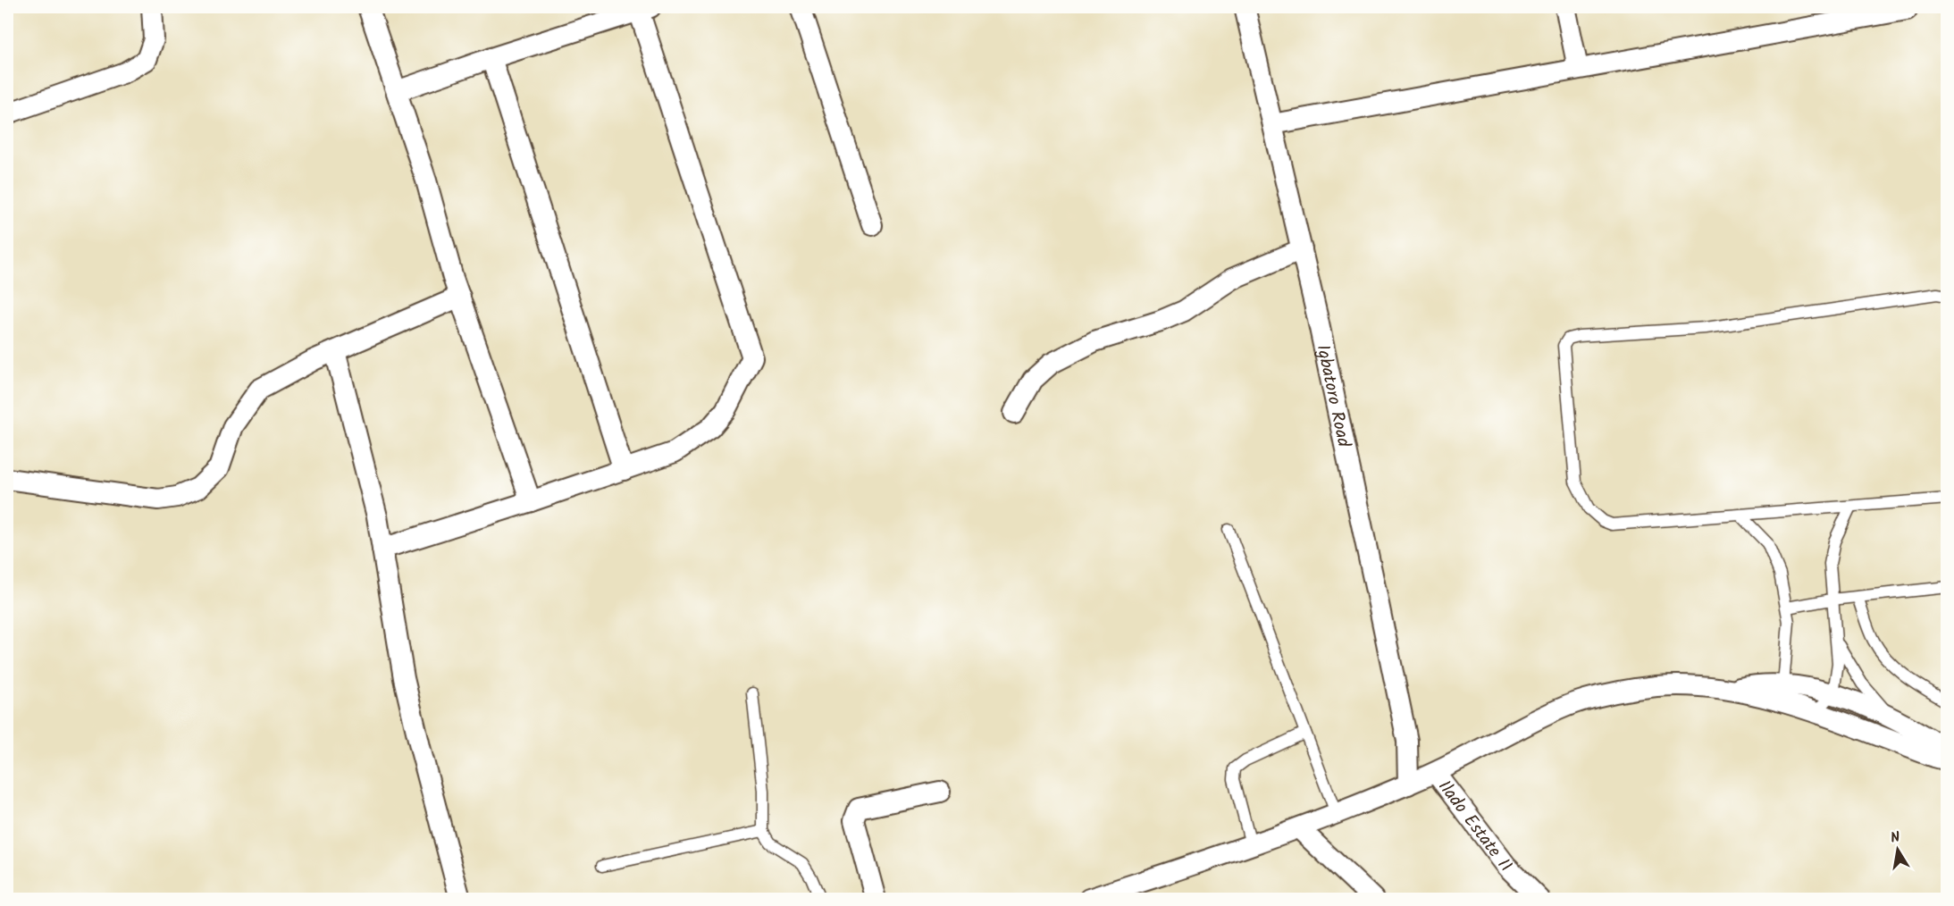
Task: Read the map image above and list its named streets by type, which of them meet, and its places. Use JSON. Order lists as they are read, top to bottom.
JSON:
{
  "streets": {
    "street": ["Igbatoro Road", "Ilado Estate II"]
  },
  "north": "top"
}
